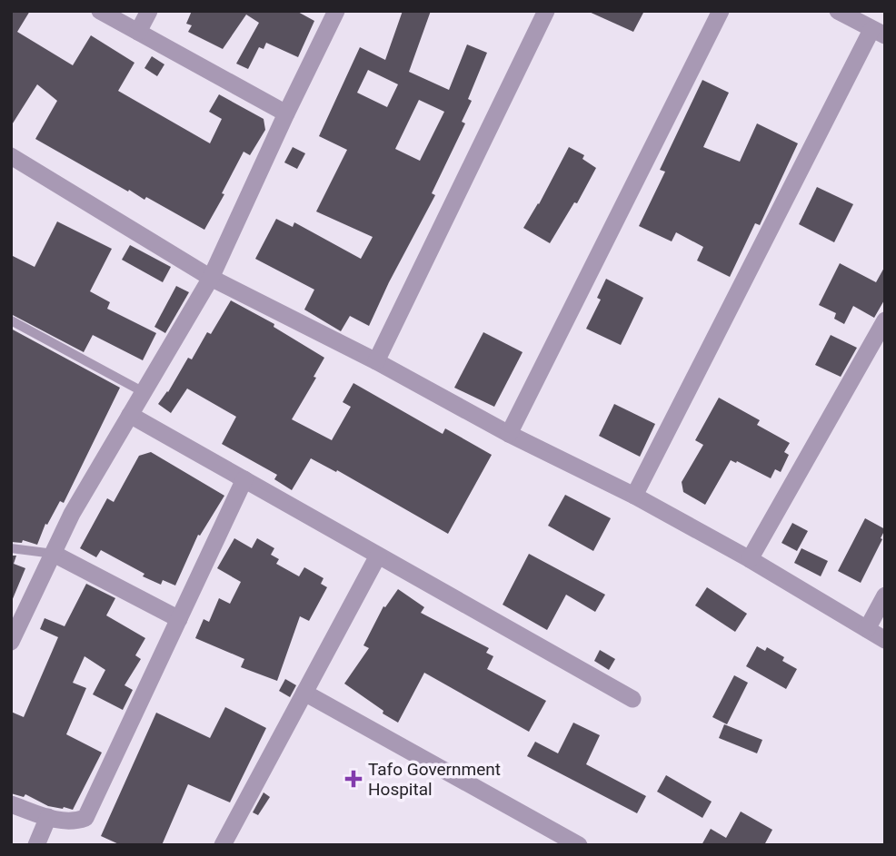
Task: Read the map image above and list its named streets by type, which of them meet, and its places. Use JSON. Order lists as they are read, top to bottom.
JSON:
{
  "places": {
    "health": ["Tafo Government Hospital"]
  }
}
